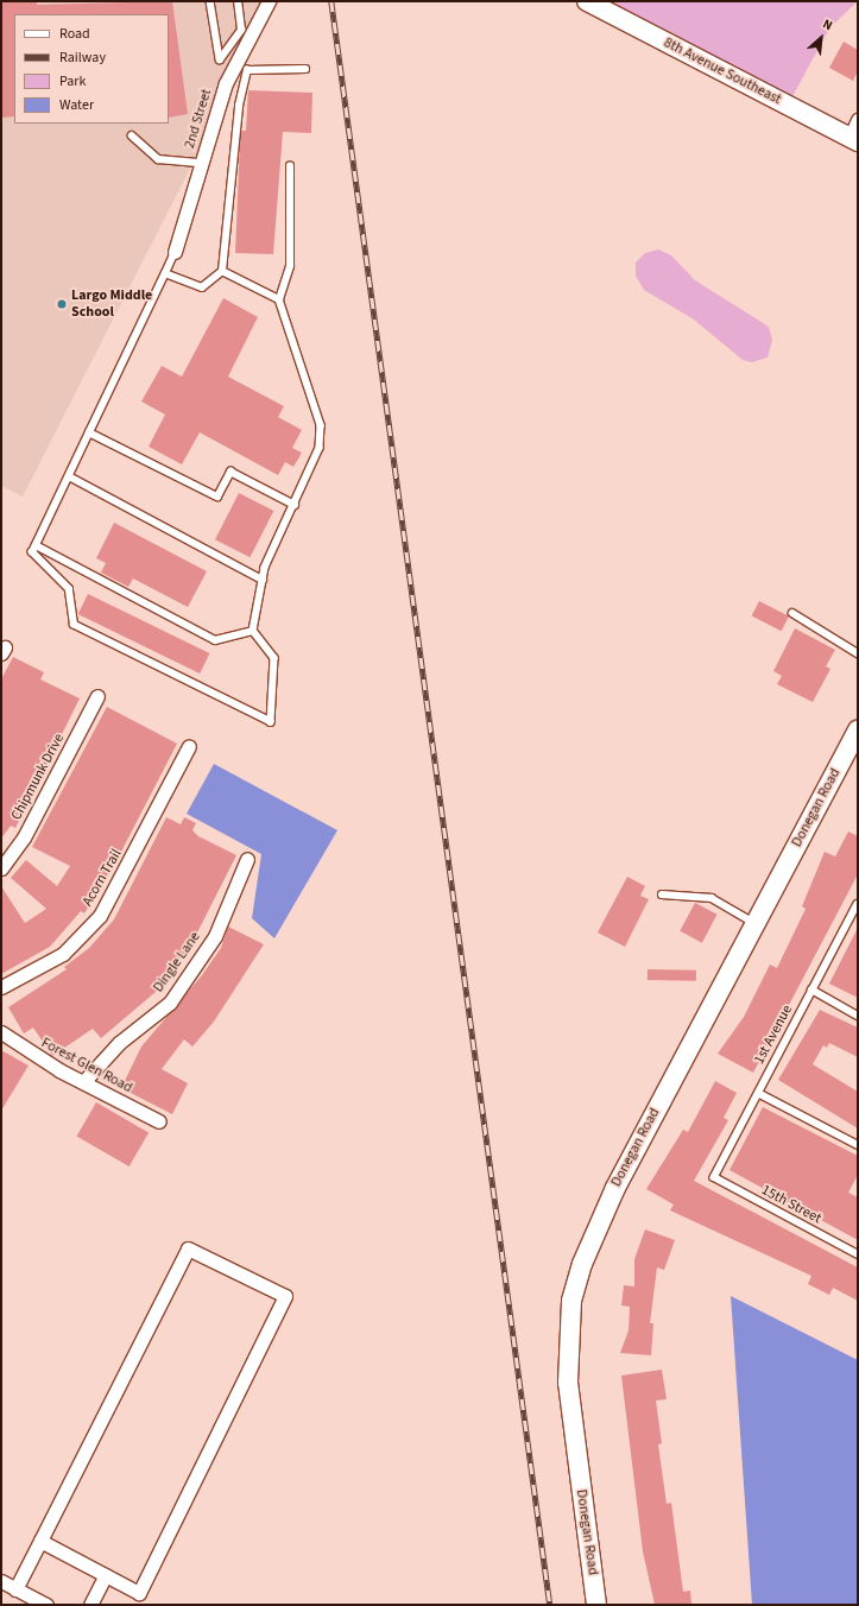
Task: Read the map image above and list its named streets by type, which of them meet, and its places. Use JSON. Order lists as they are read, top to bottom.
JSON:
{
  "streets": {
    "street": [
      "8th Avenue Southeast",
      "2nd Street",
      "Chipmunk Drive",
      "Donegan Road",
      "Acorn Trail",
      "Dingle Lane",
      "Forest Glen Road"
    ],
    "lane": ["1st Avenue", "15th Street"]
  },
  "crossings": [
    ["Dingle Lane", "Forest Glen Road"],
    ["1st Avenue", "15th Street"]
  ],
  "places": ["Largo Middle School"],
  "legend": [
    "Road",
    "Railway",
    "Park",
    "Water"
  ],
  "north": "top right"
}
